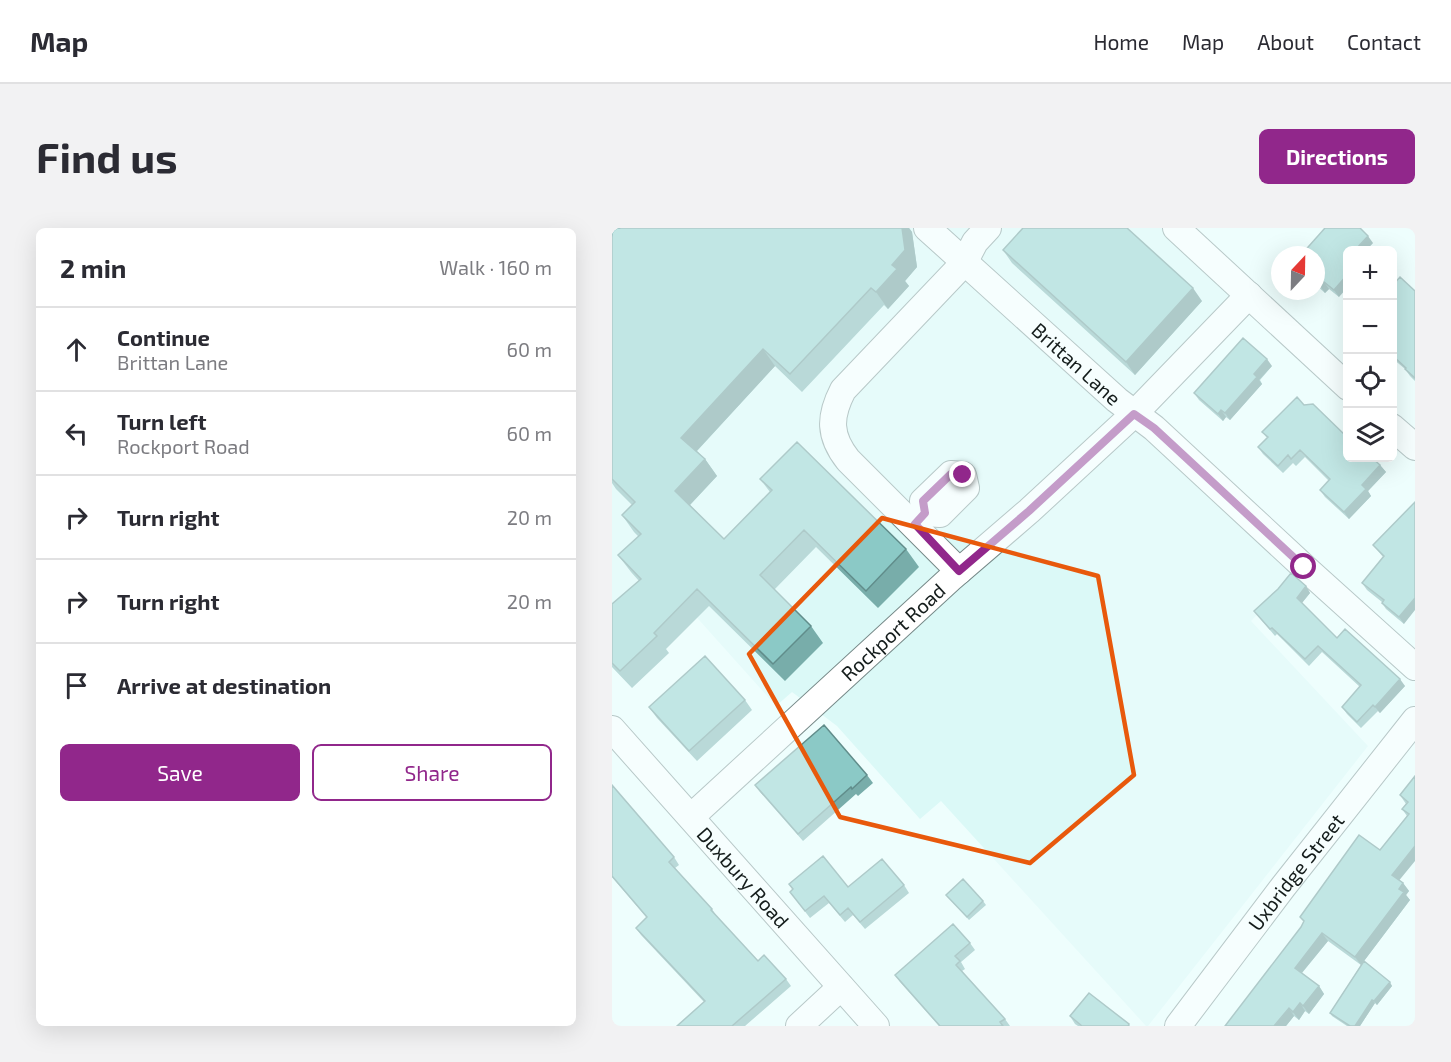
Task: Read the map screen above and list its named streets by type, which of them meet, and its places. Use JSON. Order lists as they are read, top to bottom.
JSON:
{
  "streets": {
    "street": [
      "Brittan Lane",
      "Rockport Road",
      "Uxbridge Street",
      "Duxbury Road"
    ]
  },
  "crossings": [
    ["Brittan Lane", "Rockport Road"],
    ["Rockport Road", "Duxbury Road"]
  ],
  "north": "top",
  "page": {
    "header": "Map",
    "nav": [
      "Home",
      "Map",
      "About",
      "Contact"
    ],
    "buttons": [
      "Directions",
      ["Save", "Share"]
    ],
    "title": "Find us",
    "heading": ["2 min", "Walk · 160 m"],
    "map_buttons": ["+", "−"],
    "list": [
      ["Continue", "Brittan Lane", "60 m"],
      ["Turn left", "Rockport Road", "60 m"],
      ["Turn right", "20 m"],
      ["Turn right", "20 m"],
      "Arrive at destination"
    ]
  }
}
